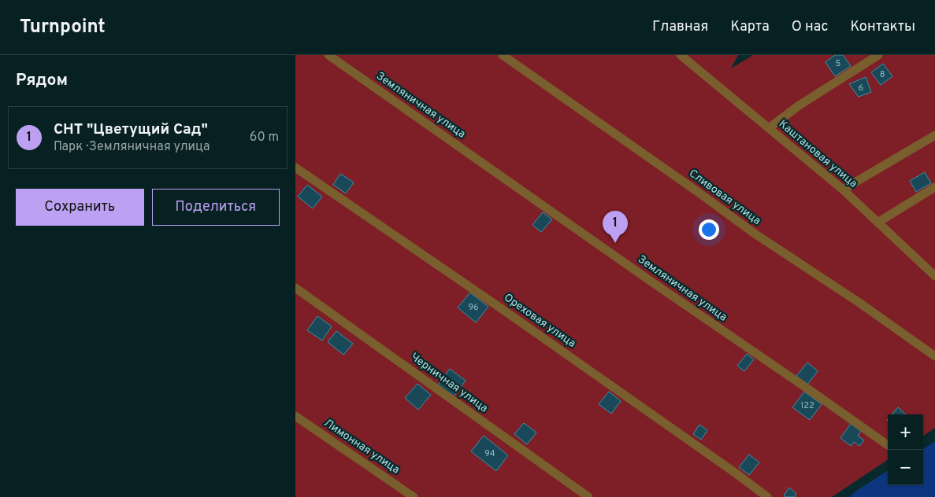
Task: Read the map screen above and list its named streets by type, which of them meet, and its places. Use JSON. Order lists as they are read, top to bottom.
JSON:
{
  "streets": {
    "street": [
      "Земляничная улица",
      "Каштановая улица",
      "Сливовая улица",
      "Ореховая улица",
      "Черничная улица",
      "Лимонная улица"
    ]
  },
  "house_numbers": [
    "5",
    "8",
    "6",
    "96",
    "122",
    "94"
  ],
  "page": {
    "header": "Turnpoint",
    "nav": [
      "Главная",
      "Карта",
      "О нас",
      "Контакты"
    ],
    "heading": "Рядом",
    "list": [
      {
        "mark": "1",
        "name": "СНТ \"Цветущий Сад\"",
        "note": "Парк · Земляничная улица",
        "value": "60 m"
      }
    ],
    "buttons": ["Сохранить", "Поделиться"],
    "pins": "1",
    "map_buttons": ["+", "−"]
  }
}
